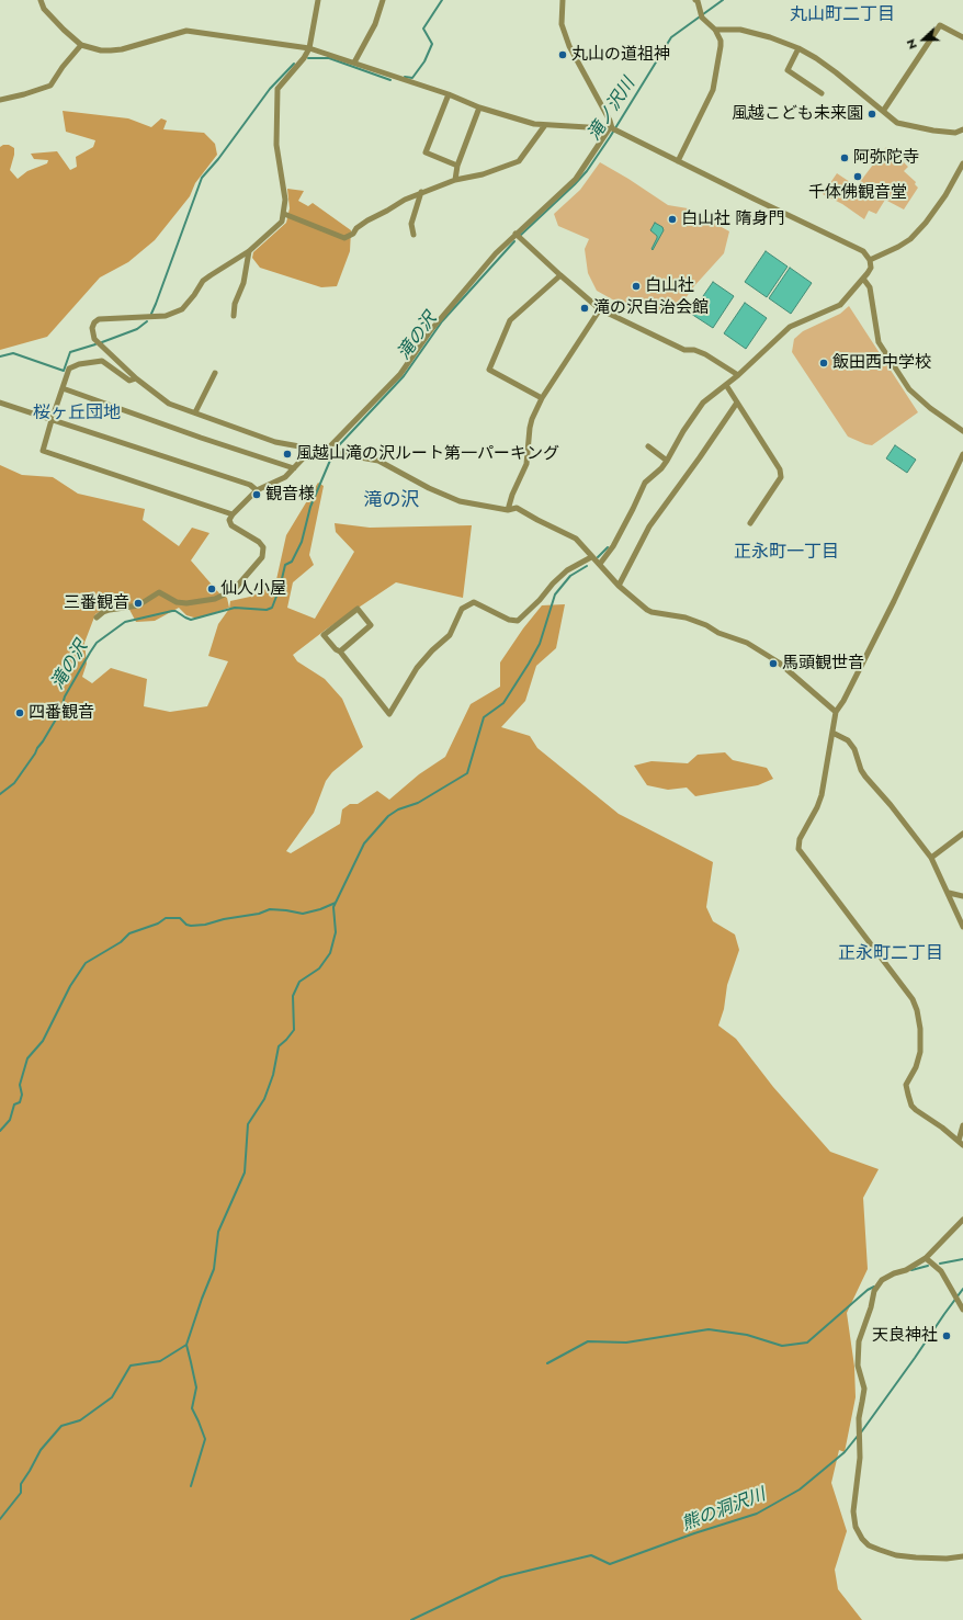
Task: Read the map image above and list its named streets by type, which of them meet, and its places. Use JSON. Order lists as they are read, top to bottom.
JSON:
{
  "districts": [
    "丸山町二丁目",
    "桜ヶ丘団地",
    "滝の沢",
    "正永町一丁目",
    "正永町二丁目"
  ],
  "water": ["滝ノ沢川", "滝の沢", "熊の洞沢川"],
  "places": [
    "丸山の道祖神",
    "風越こども未来園",
    "阿弥陀寺",
    "千体佛観音堂",
    "白山社 隋身門",
    "白山社",
    "滝の沢自治会館",
    "飯田西中学校",
    "風越山滝の沢ルート第一パーキング",
    "観音様",
    "仙人小屋",
    "三番観音",
    "馬頭観世音",
    "四番観音",
    "天良神社"
  ],
  "north": "left"
}
